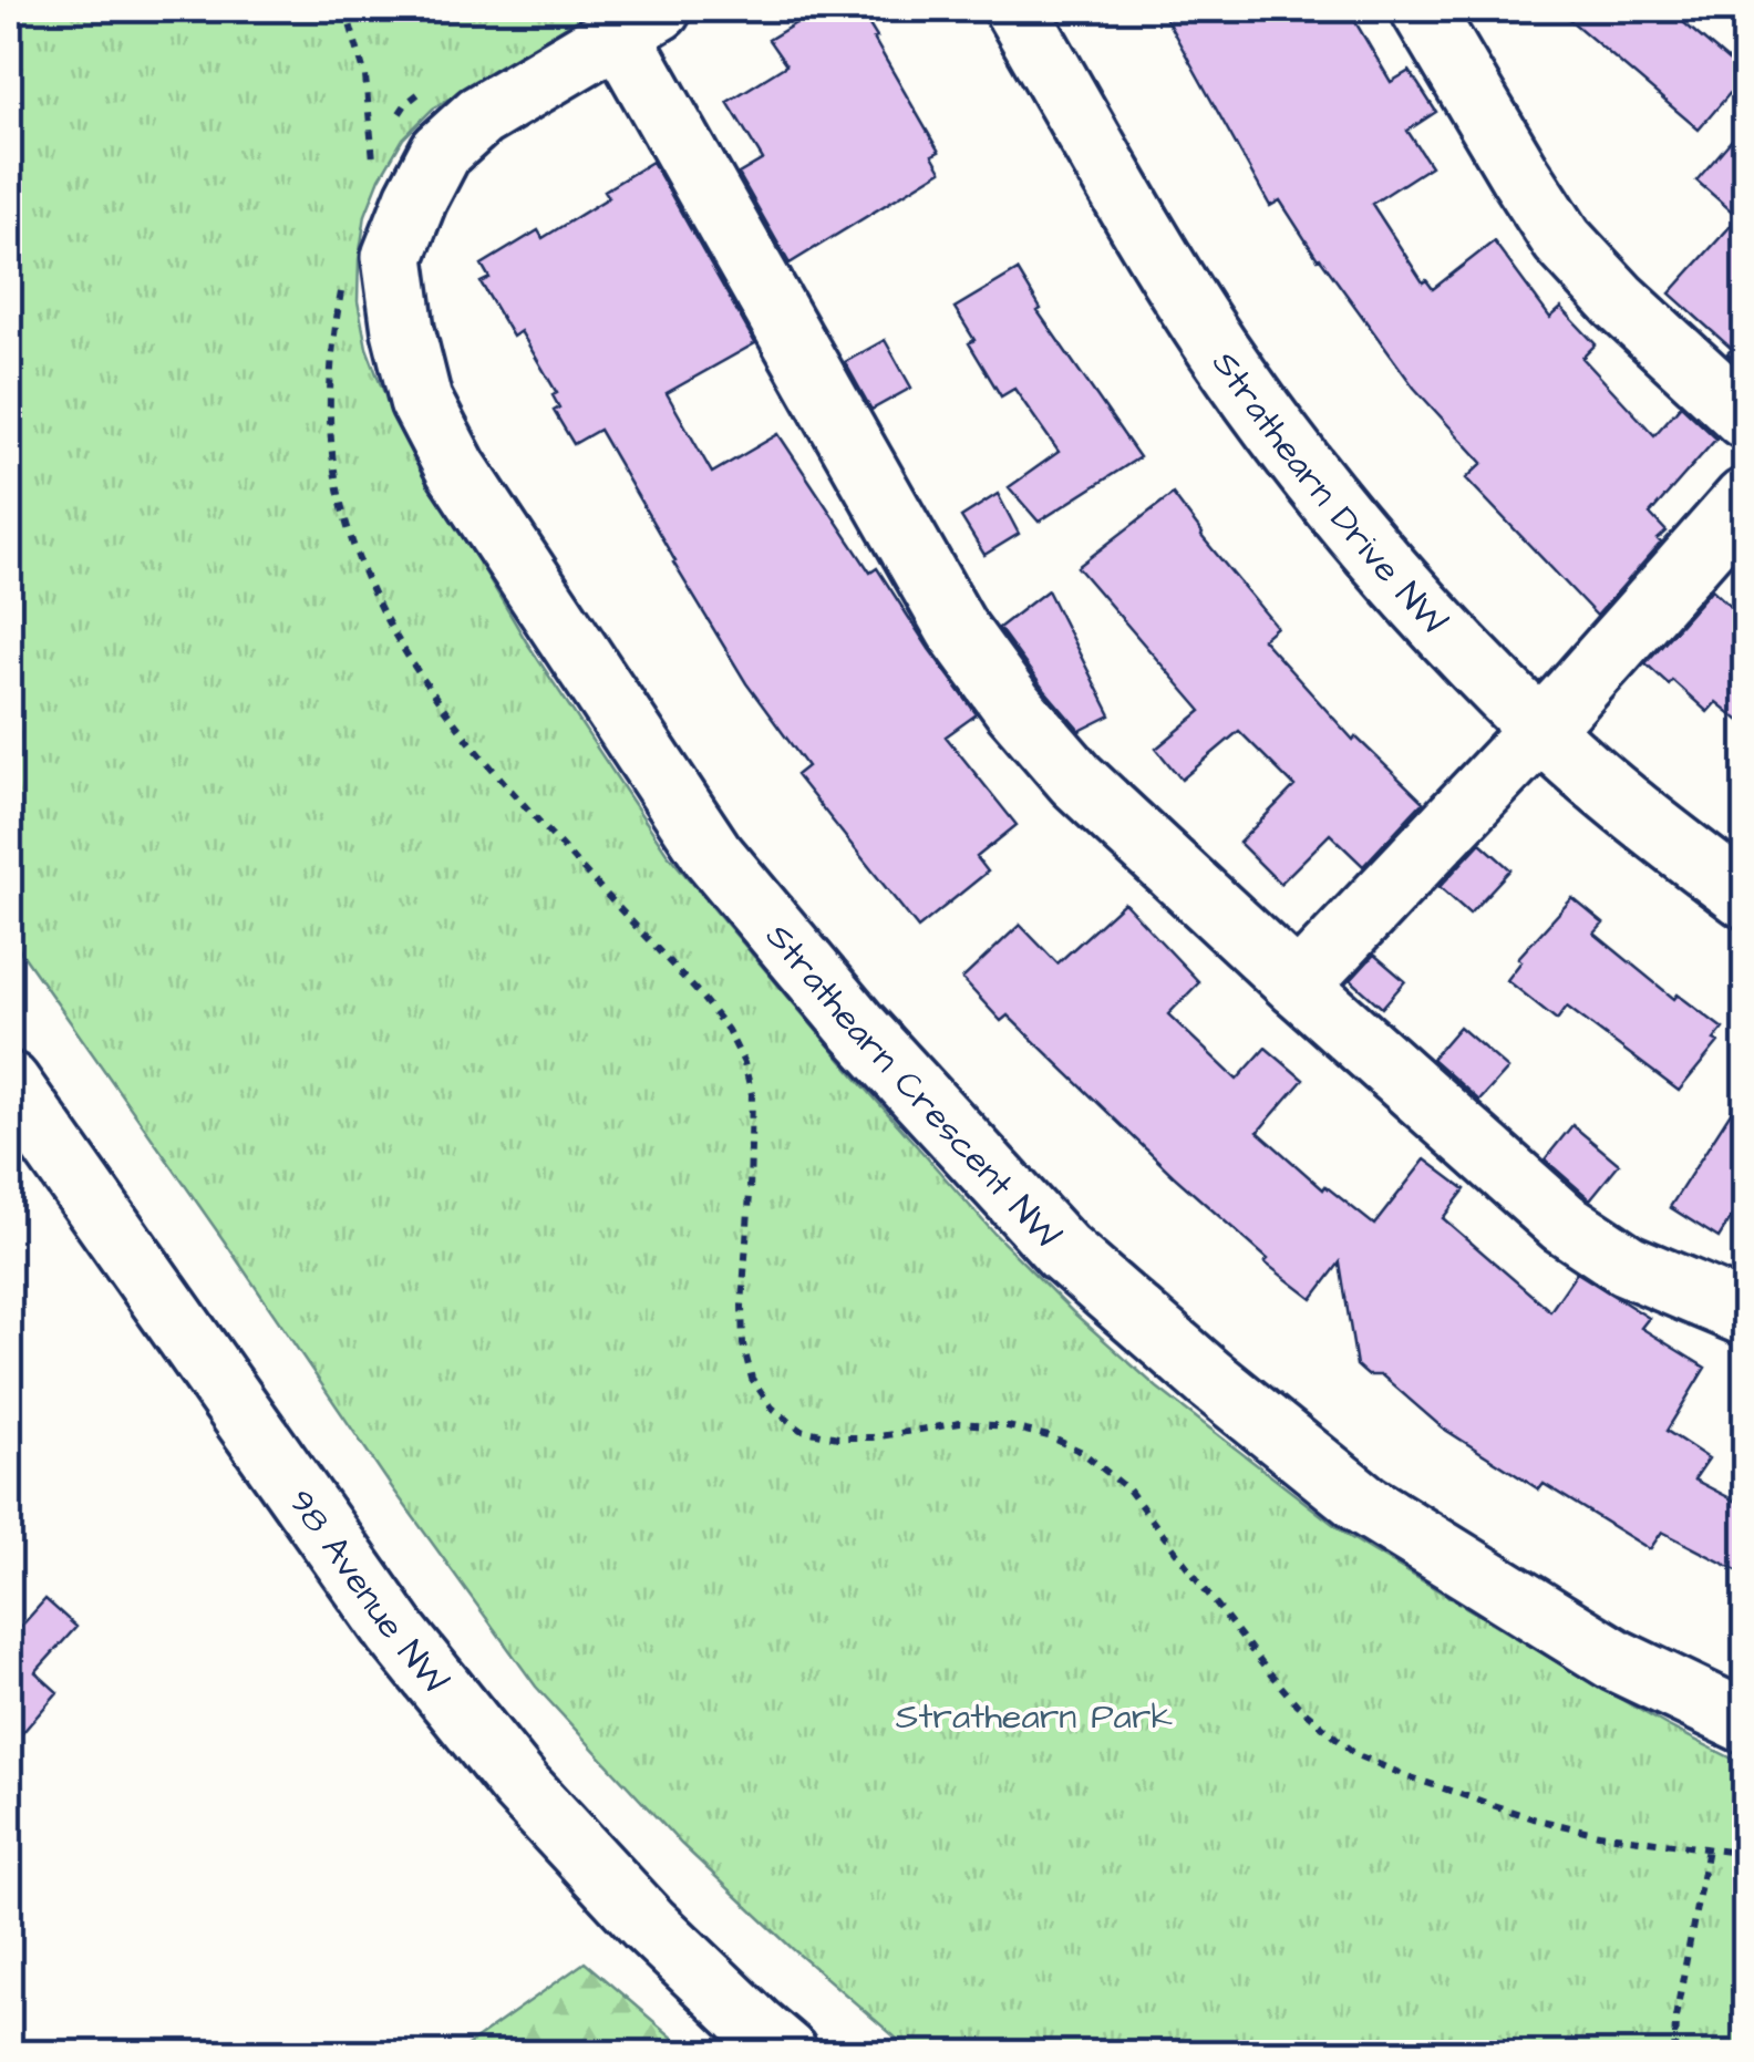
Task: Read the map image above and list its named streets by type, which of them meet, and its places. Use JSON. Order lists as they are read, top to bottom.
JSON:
{
  "streets": {
    "street": ["Strathearn Drive NW", "Strathearn Crescent NW", "98 Avenue NW"]
  },
  "parks": ["Strathearn Park"]
}
